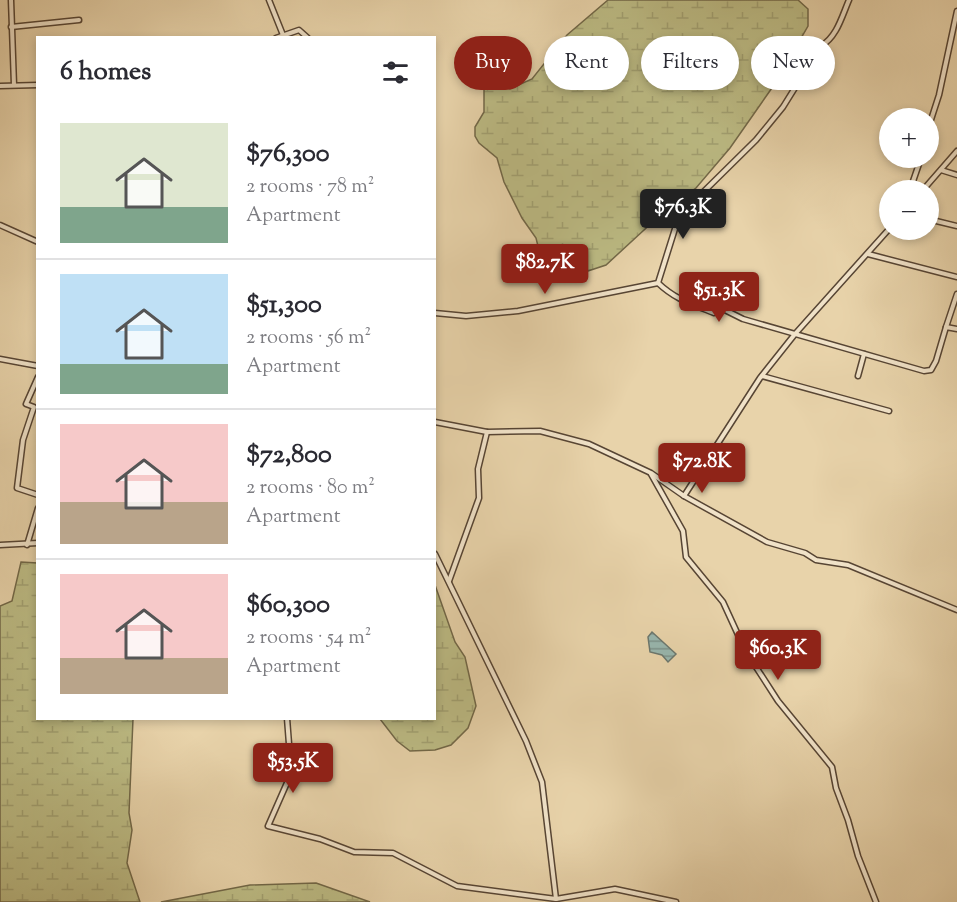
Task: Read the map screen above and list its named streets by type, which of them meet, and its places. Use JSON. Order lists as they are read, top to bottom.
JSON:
{
  "page": {
    "chip": [
      "Buy",
      "Rent",
      "Filters",
      "New"
    ],
    "heading": "6 homes",
    "map_buttons": ["+", "−"],
    "list": [
      {
        "name": "$76,300",
        "note": "2 rooms · 78 m² · Apartment"
      },
      {
        "name": "$51,300",
        "note": "2 rooms · 56 m² · Apartment"
      },
      {
        "name": "$72,800",
        "note": "2 rooms · 80 m² · Apartment"
      },
      {
        "name": "$60,300",
        "note": "2 rooms · 54 m² · Apartment"
      }
    ],
    "price": [
      "$76.3K",
      "$82.7K",
      "$51.3K",
      "$72.8K",
      "$60.3K",
      "$53.5K"
    ]
  }
}
